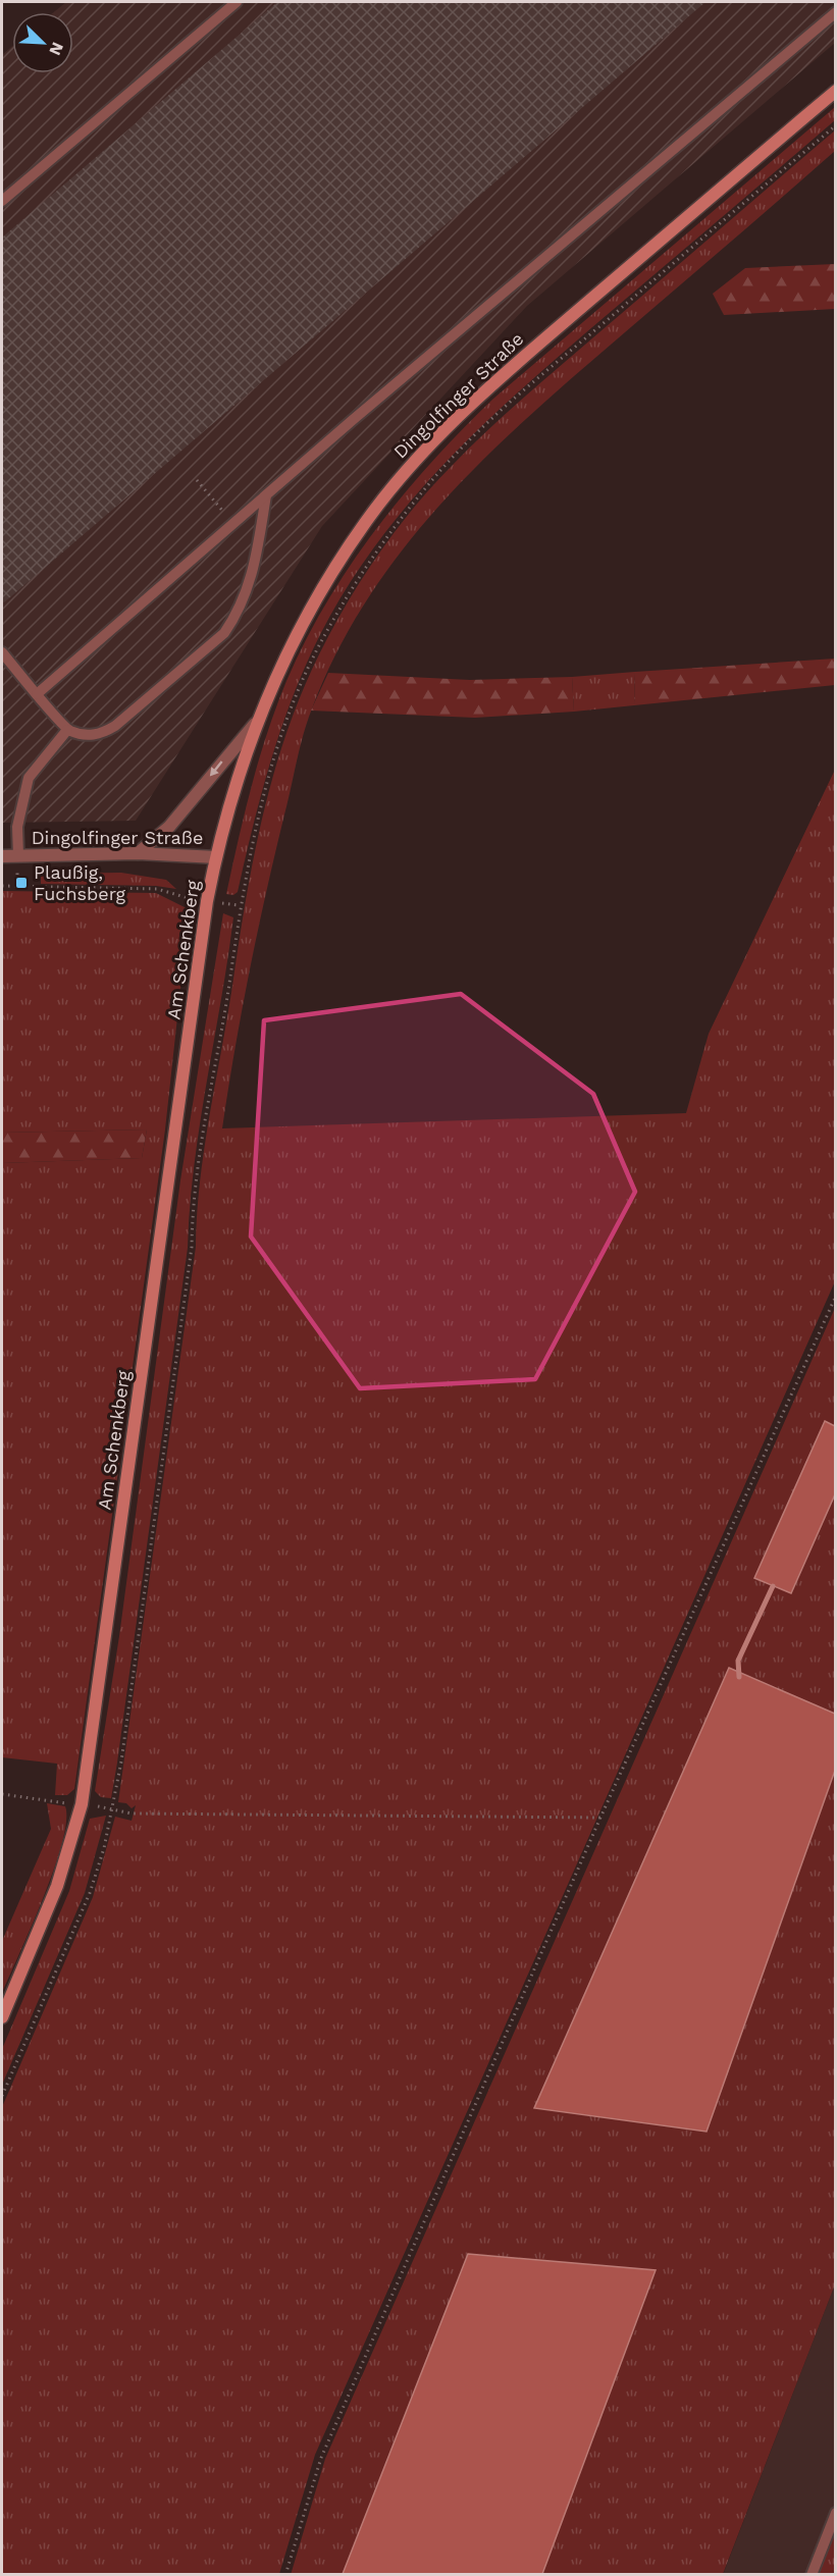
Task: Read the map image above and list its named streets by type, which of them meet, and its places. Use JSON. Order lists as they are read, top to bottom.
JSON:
{
  "streets": {
    "main road": ["Dingolfinger Straße", "Am Schenkberg"]
  },
  "crossings": [
    ["Dingolfinger Straße", "Am Schenkberg"]
  ],
  "places": {
    "transit": ["Plaußig, Fuchsberg"]
  },
  "north": "bottom right"
}
